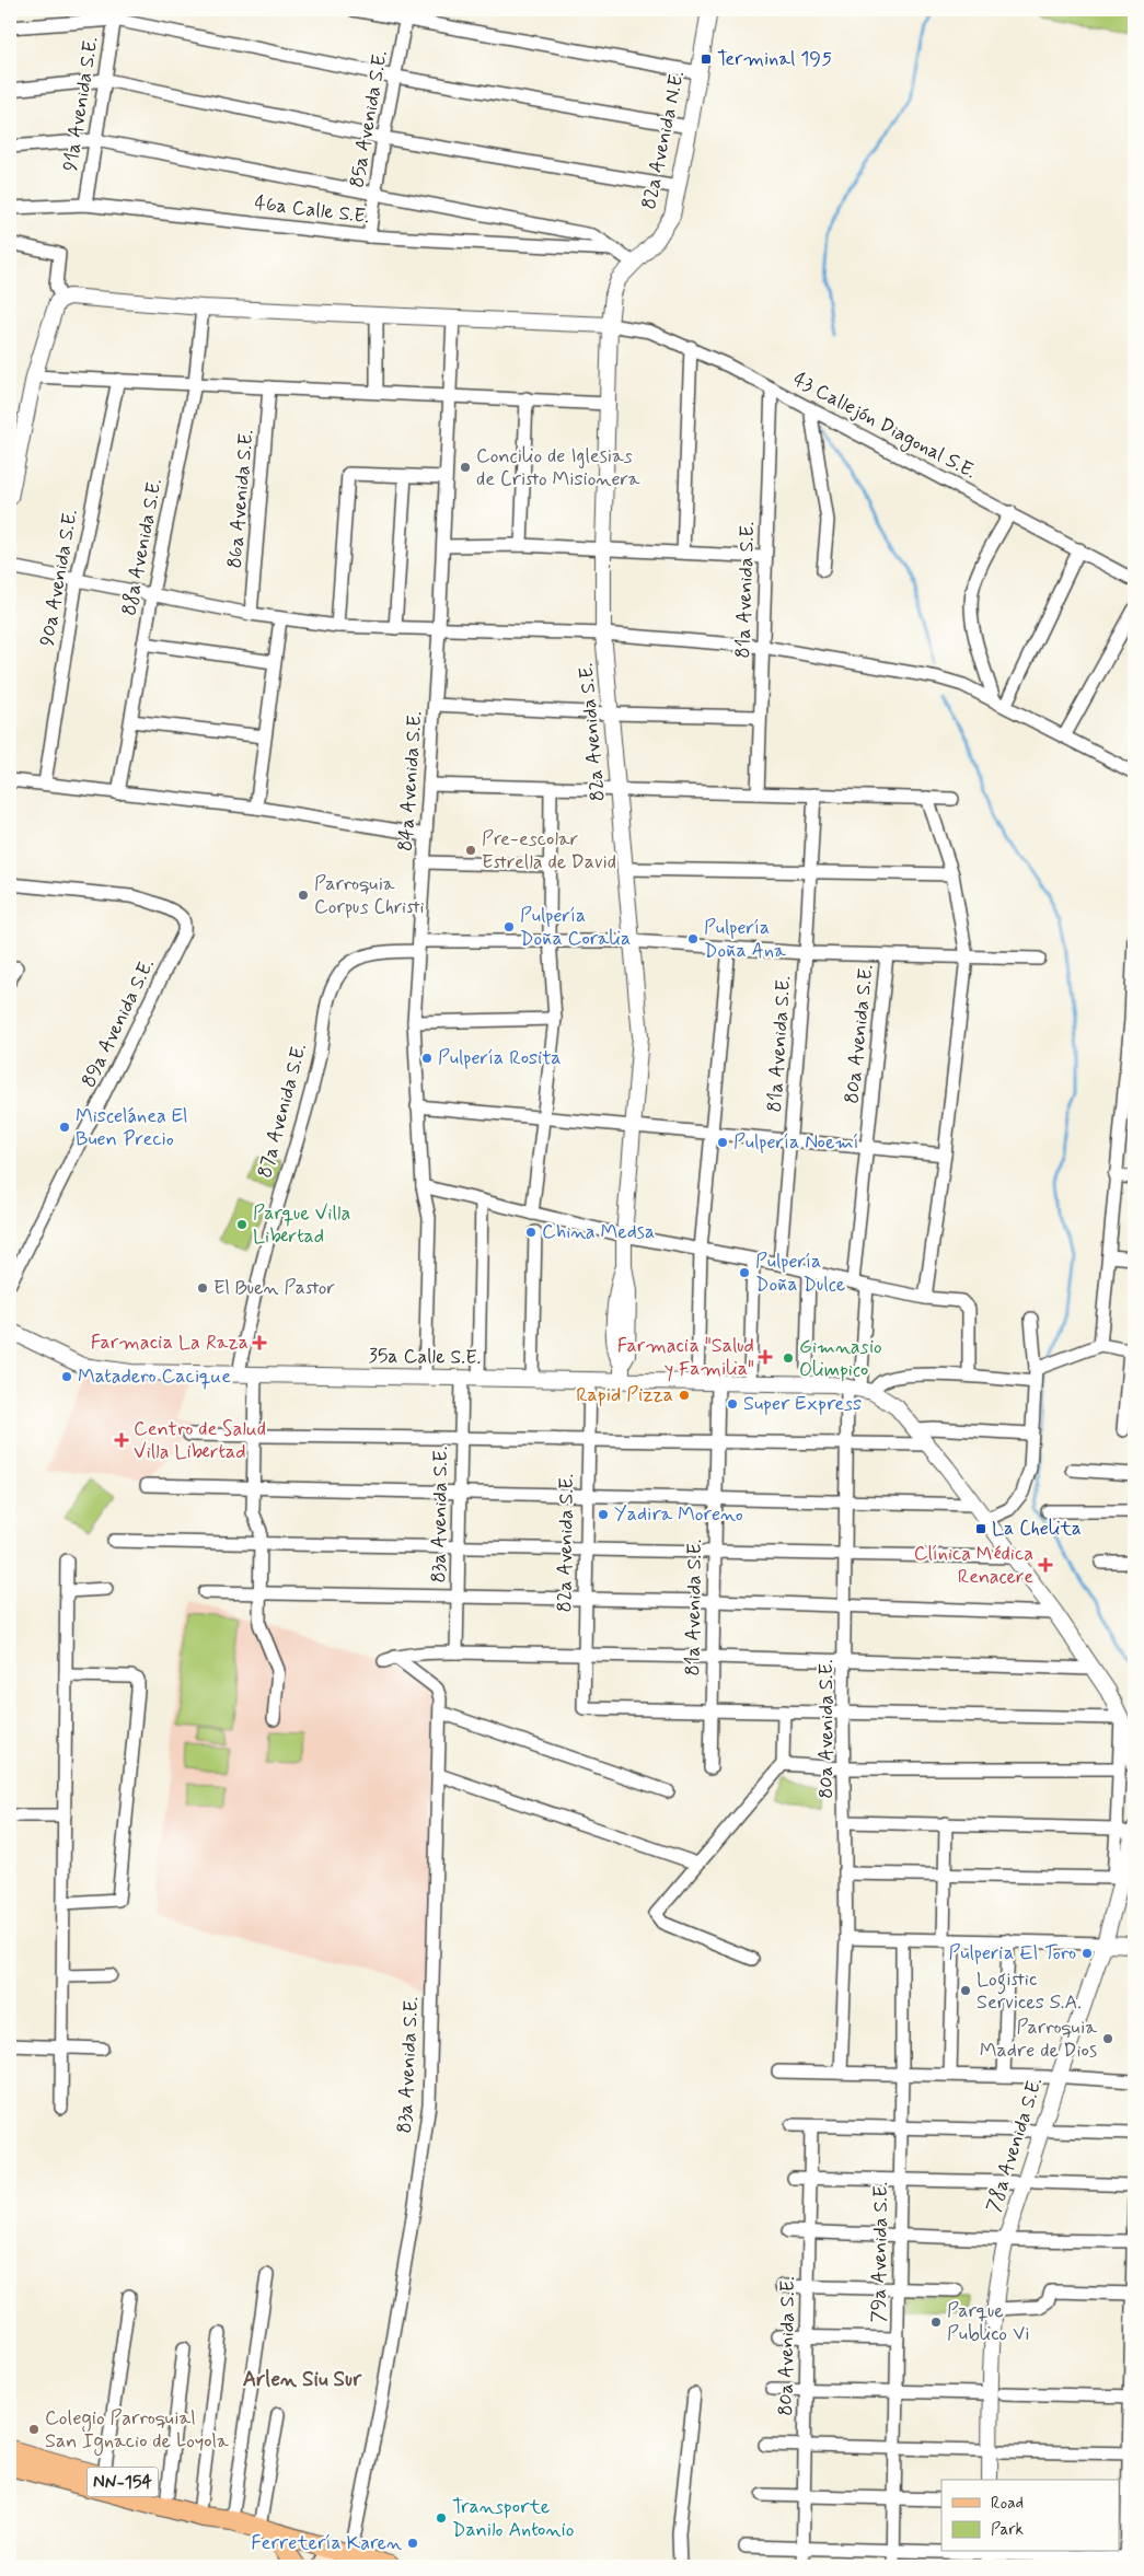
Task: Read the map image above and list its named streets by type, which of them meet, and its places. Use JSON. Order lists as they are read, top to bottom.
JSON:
{
  "streets": {
    "main road": ["NN-154"],
    "street": [
      "91a Avenida S.E.",
      "85a Avenida S.E.",
      "82a Avenida N.E.",
      "46a Calle S.E.",
      "43 Callejón Diagonal S.E.",
      "86a Avenida S.E.",
      "88a Avenida S.E.",
      "90a Avenida S.E.",
      "81a Avenida S.E.",
      "82a Avenida S.E.",
      "84a Avenida S.E.",
      "89a Avenida S.E.",
      "80a Avenida S.E.",
      "87a Avenida S.E.",
      "35a Calle S.E.",
      "83a Avenida S.E.",
      "78a Avenida S.E.",
      "79a Avenida S.E."
    ]
  },
  "crossings": [
    ["91a Avenida S.E.", "46a Calle S.E."],
    ["85a Avenida S.E.", "46a Calle S.E."],
    ["82a Avenida N.E.", "43 Callejón Diagonal S.E."],
    ["82a Avenida N.E.", "82a Avenida S.E."],
    ["43 Callejón Diagonal S.E.", "81a Avenida S.E."],
    ["43 Callejón Diagonal S.E.", "82a Avenida S.E."],
    ["81a Avenida S.E.", "82a Avenida S.E."],
    ["81a Avenida S.E.", "87a Avenida S.E."],
    ["81a Avenida S.E.", "35a Calle S.E."],
    ["82a Avenida S.E.", "87a Avenida S.E."],
    ["82a Avenida S.E.", "35a Calle S.E."],
    ["84a Avenida S.E.", "87a Avenida S.E."],
    ["84a Avenida S.E.", "35a Calle S.E."],
    ["80a Avenida S.E.", "87a Avenida S.E."],
    ["80a Avenida S.E.", "35a Calle S.E."],
    ["87a Avenida S.E.", "35a Calle S.E."],
    ["35a Calle S.E.", "83a Avenida S.E."],
    ["83a Avenida S.E.", "NN-154"]
  ],
  "districts": ["Arlen Siu Sur"],
  "places": {
    "transit": ["Terminal 195", "La Chelita"],
    "other": [
      "Concilio de Iglesias de Cristo Misionera",
      "Pre-escolar Estrella de David",
      "Parroquia Corpus Christi",
      "Pulpería Doña Coralia",
      "Pulpería Doña Ana",
      "Pulpería Rosita",
      "Miscelánea El Buen Precio",
      "Pulpería Noemí",
      "Parque Villa Libertad",
      "China Medsa",
      "Pulpería Doña Dulce",
      "El Buen Pastor",
      "Gimnasio Olimpico",
      "Matadero Cacique",
      "Rapid Pizza",
      "Super Express",
      "Yadira Moreno",
      "Pulperia El Toro",
      "Logistic Services S.A.",
      "Parroquia Madre de Dios",
      "Parque Publico Vi",
      "Colegio Parroquial San Ignacio de Loyola",
      "Transporte Danilo Antonio",
      "Ferretería Karen"
    ],
    "health": [
      "Farmacia La Raza",
      "Farmacia \"Salud y Familia\"",
      "Centro de Salud Villa Libertad",
      "Clínica Médica Renacere"
    ]
  },
  "legend": ["Road", "Park"]
}
